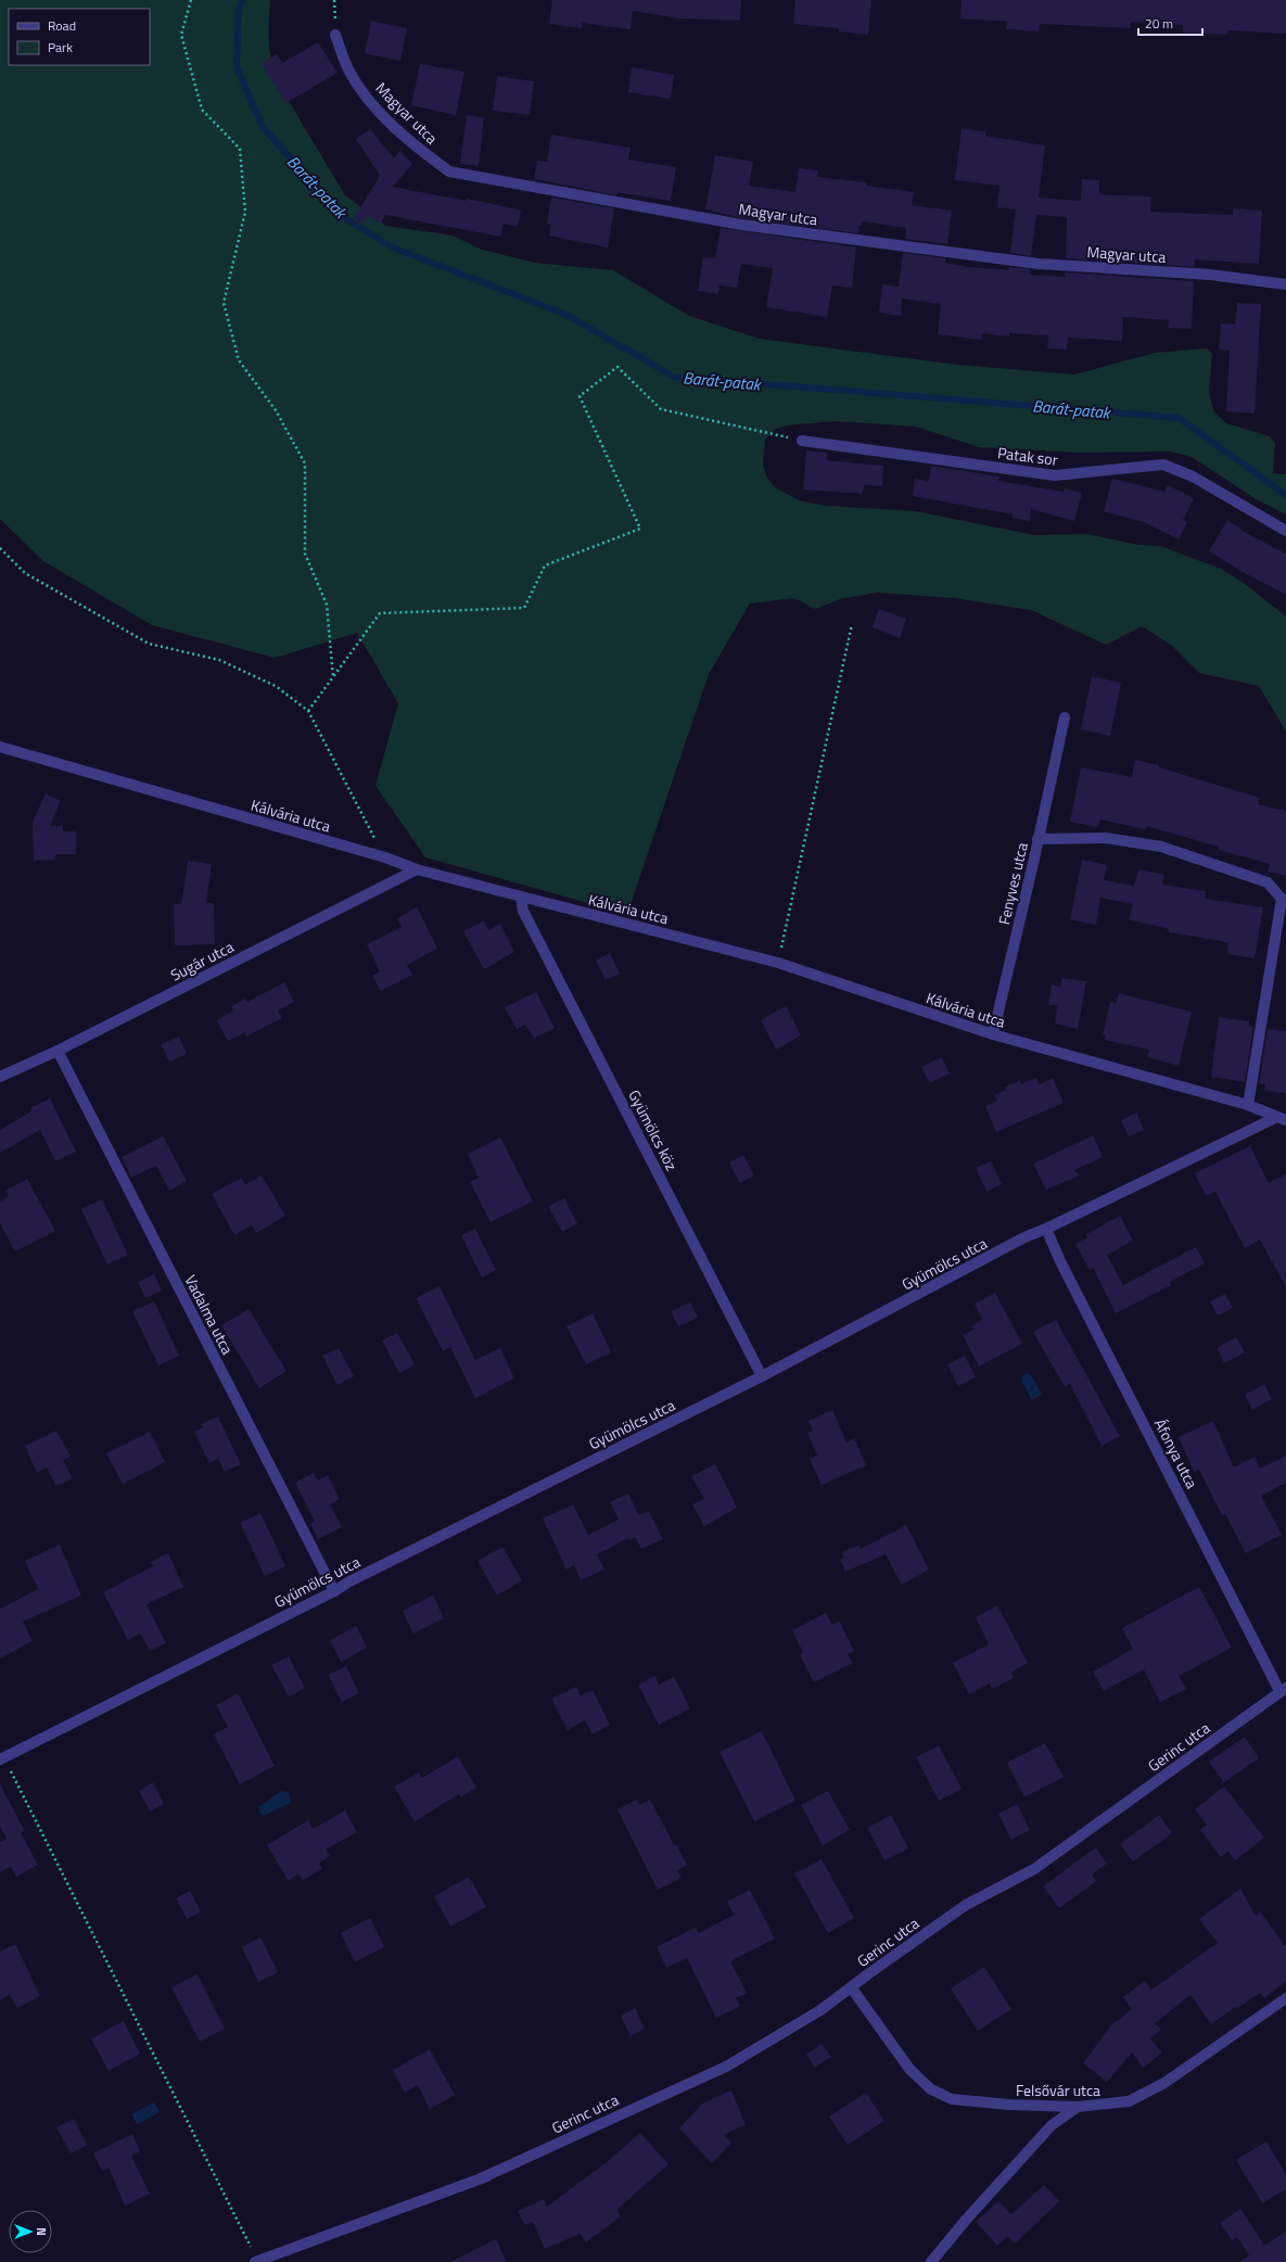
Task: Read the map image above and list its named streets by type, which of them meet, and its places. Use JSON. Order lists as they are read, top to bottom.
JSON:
{
  "streets": {
    "street": [
      "Magyar utca",
      "Patak sor",
      "Kálvária utca",
      "Fenyves utca",
      "Sugár utca",
      "Gyümölcs köz",
      "Gyümölcs utca",
      "Vadalma utca",
      "Áfonya utca",
      "Gerinc utca",
      "Felsővár utca"
    ]
  },
  "crossings": [
    ["Kálvária utca", "Fenyves utca"],
    ["Kálvária utca", "Sugár utca"],
    ["Kálvária utca", "Gyümölcs köz"],
    ["Kálvária utca", "Gyümölcs utca"],
    ["Sugár utca", "Vadalma utca"],
    ["Gyümölcs köz", "Gyümölcs utca"],
    ["Gyümölcs utca", "Vadalma utca"],
    ["Gyümölcs utca", "Áfonya utca"],
    ["Áfonya utca", "Gerinc utca"],
    ["Gerinc utca", "Felsővár utca"]
  ],
  "water": ["Barát-patak"],
  "legend": ["Road", "Park"],
  "scale_bar": "20 m",
  "north": "right"
}
